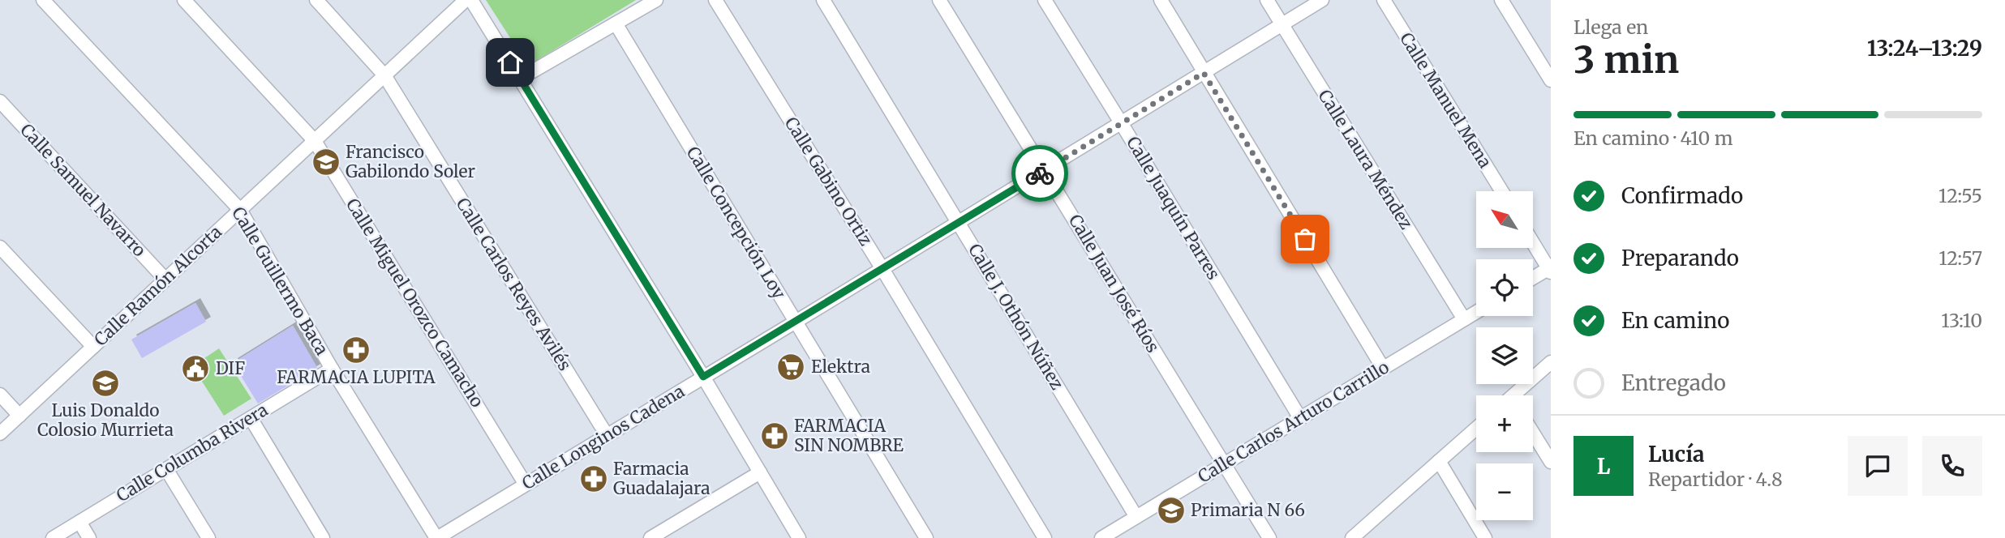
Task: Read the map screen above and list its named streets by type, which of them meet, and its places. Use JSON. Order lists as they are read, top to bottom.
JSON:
{
  "streets": {
    "street": [
      "Calle Manuel Mena",
      "Calle Laura Méndez",
      "Calle Gabino Ortiz",
      "Calle Samuel Navarro",
      "Calle Juaquín Parres",
      "Calle Concepción Loy",
      "Calle Guillermo Baca",
      "Calle Juan José Ríos",
      "Calle Carlos Reyes Avilés",
      "Calle Ramón Alcorta",
      "Calle Miguel Orozco Camacho",
      "Calle J. Othón Núñez",
      "Calle Carlos Arturo Carrillo",
      "Calle Longinos Cadena",
      "Calle Columba Rivera"
    ]
  },
  "crossings": [
    ["Calle Laura Méndez", "Calle Carlos Arturo Carrillo"],
    ["Calle Laura Méndez", "Calle Longinos Cadena"],
    ["Calle Gabino Ortiz", "Calle Longinos Cadena"],
    ["Calle Samuel Navarro", "Calle Ramón Alcorta"],
    ["Calle Juaquín Parres", "Calle Carlos Arturo Carrillo"],
    ["Calle Juaquín Parres", "Calle Longinos Cadena"],
    ["Calle Concepción Loy", "Calle Longinos Cadena"],
    ["Calle Guillermo Baca", "Calle Ramón Alcorta"],
    ["Calle Guillermo Baca", "Calle Longinos Cadena"],
    ["Calle Guillermo Baca", "Calle Columba Rivera"],
    ["Calle Juan José Ríos", "Calle Carlos Arturo Carrillo"],
    ["Calle Juan José Ríos", "Calle Longinos Cadena"],
    ["Calle Carlos Reyes Avilés", "Calle Ramón Alcorta"],
    ["Calle Carlos Reyes Avilés", "Calle Longinos Cadena"],
    ["Calle Ramón Alcorta", "Calle Miguel Orozco Camacho"],
    ["Calle Miguel Orozco Camacho", "Calle Longinos Cadena"],
    ["Calle J. Othón Núñez", "Calle Carlos Arturo Carrillo"],
    ["Calle J. Othón Núñez", "Calle Longinos Cadena"]
  ],
  "places": {
    "school or university": ["Francisco Gabilondo Soler", "Luis Donaldo Colosio Murrieta", "Primaria N 66"],
    "pharmacy": ["FARMACIA LUPITA", "FARMACIA SIN NOMBRE", "Farmacia Guadalajara"],
    "supermarket": ["Elektra"],
    "public building": ["DIF"]
  },
  "north": "top left",
  "page": {
    "heading": ["3 min", "Llega en", "13:24–13:29"],
    "panel": ["Lucía", "Repartidor · 4.8"],
    "bar": "En camino · 410 m",
    "list": [
      ["Confirmado", "12:55"],
      ["Preparando", "12:57"],
      ["En camino", "13:10"],
      "Entregado"
    ],
    "map_buttons": ["+", "−"],
    "round": "L"
  }
}
